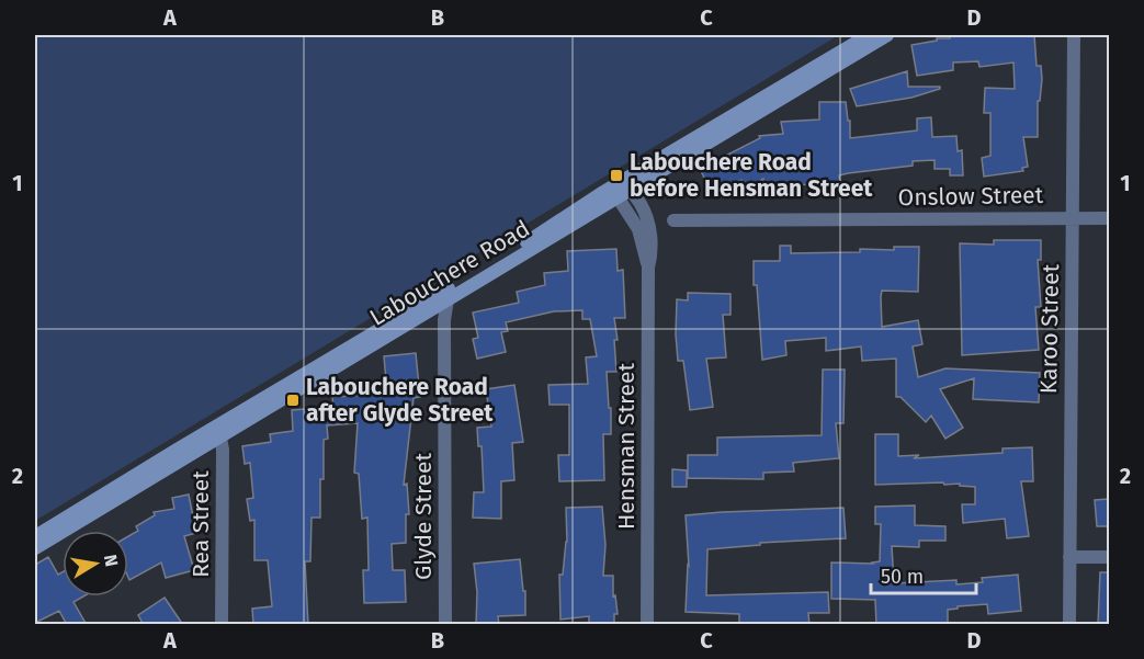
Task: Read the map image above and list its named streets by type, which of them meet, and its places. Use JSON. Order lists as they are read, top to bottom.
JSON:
{
  "streets": {
    "main road": ["Labouchere Road"],
    "street": [
      "Onslow Street",
      "Karoo Street",
      "Hensman Street",
      "Glyde Street",
      "Rea Street"
    ]
  },
  "crossings": [
    ["Onslow Street", "Karoo Street"],
    ["Labouchere Road", "Hensman Street"],
    ["Labouchere Road", "Glyde Street"],
    ["Labouchere Road", "Rea Street"]
  ],
  "places": {
    "transit": ["Labouchere Road before Hensman Street", "Labouchere Road after Glyde Street"]
  },
  "scale_bar": "50 m",
  "north": "right",
  "grid": {
    "columns": [
      "A",
      "B",
      "C",
      "D"
    ],
    "rows": ["1", "2"]
  }
}
